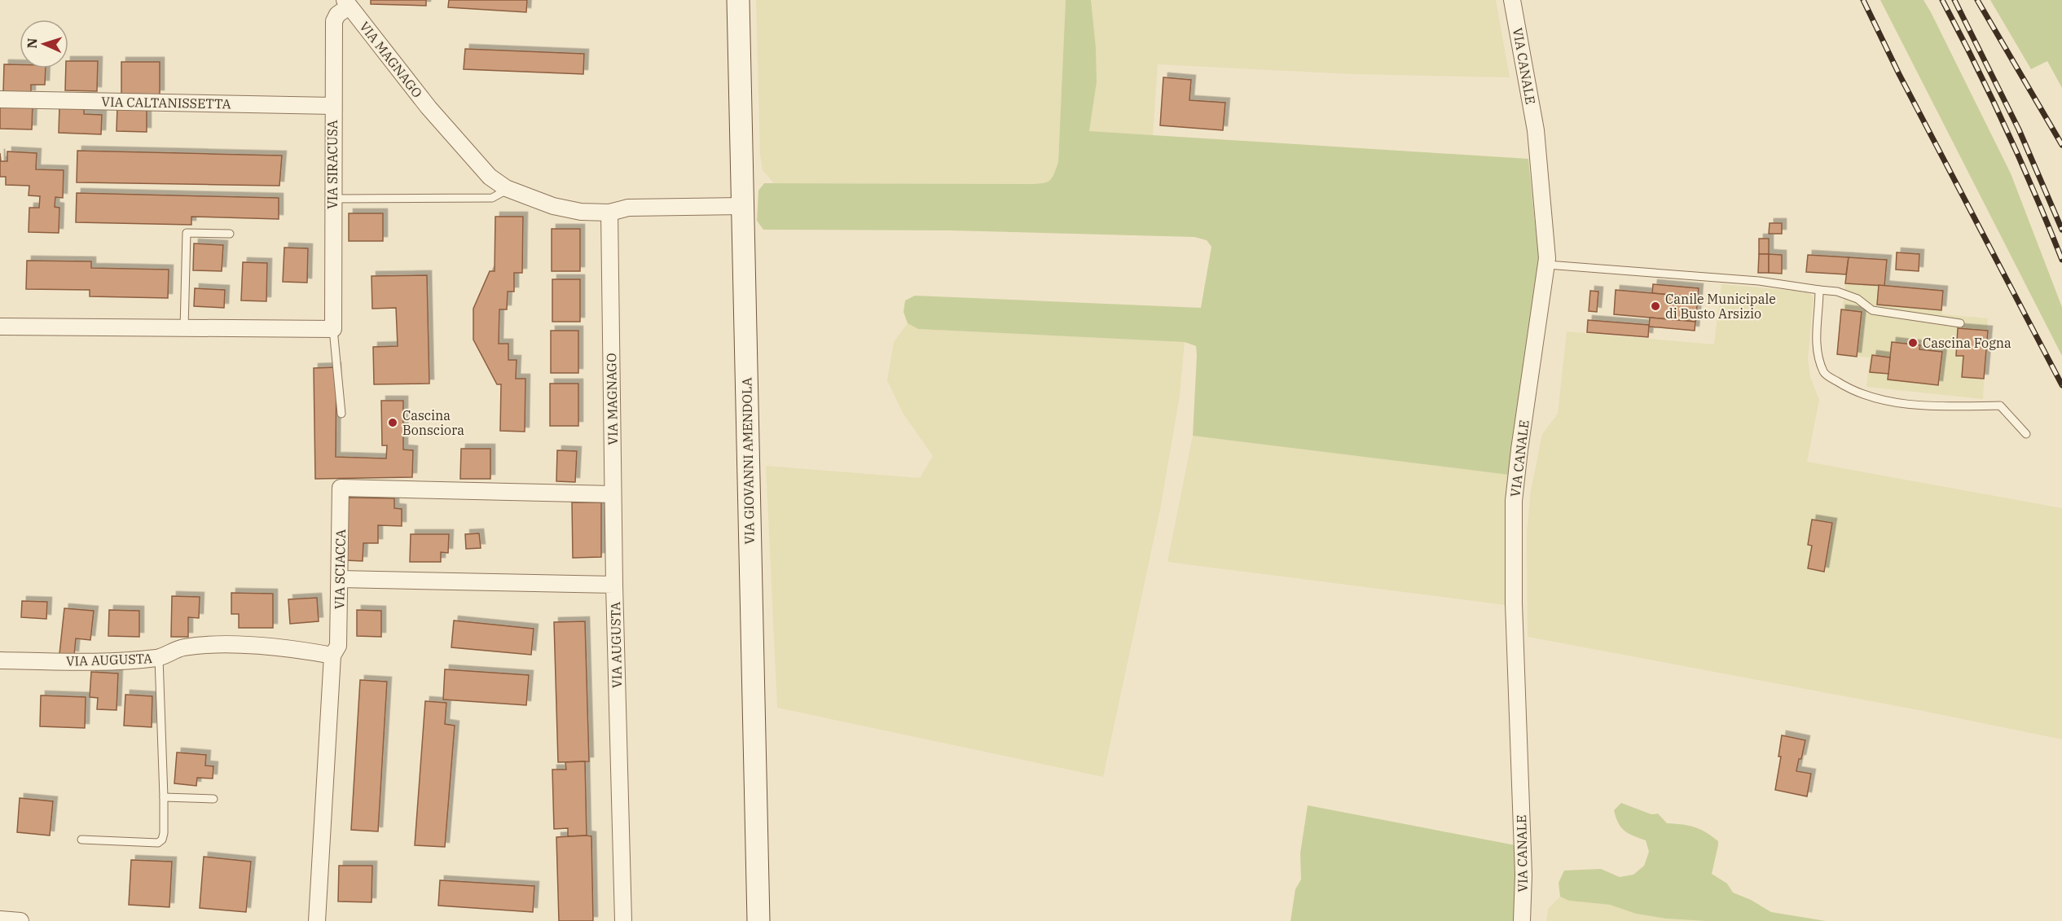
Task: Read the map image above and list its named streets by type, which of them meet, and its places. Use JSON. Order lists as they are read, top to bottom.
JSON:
{
  "streets": {
    "main road": ["VIA GIOVANNI AMENDOLA"],
    "street": [
      "VIA MAGNAGO",
      "VIA CANALE",
      "VIA CALTANISSETTA",
      "VIA SIRACUSA",
      "VIA SCIACCA",
      "VIA AUGUSTA"
    ]
  },
  "crossings": [
    ["VIA MAGNAGO", "VIA SIRACUSA"],
    ["VIA MAGNAGO", "VIA GIOVANNI AMENDOLA"],
    ["VIA MAGNAGO", "VIA SCIACCA"],
    ["VIA MAGNAGO", "VIA AUGUSTA"],
    ["VIA CALTANISSETTA", "VIA SIRACUSA"],
    ["VIA SCIACCA", "VIA AUGUSTA"]
  ],
  "places": ["Canile Municipale di Busto Arsizio", "Cascina Fogna", "Cascina Bonsciora"],
  "north": "left"
}
